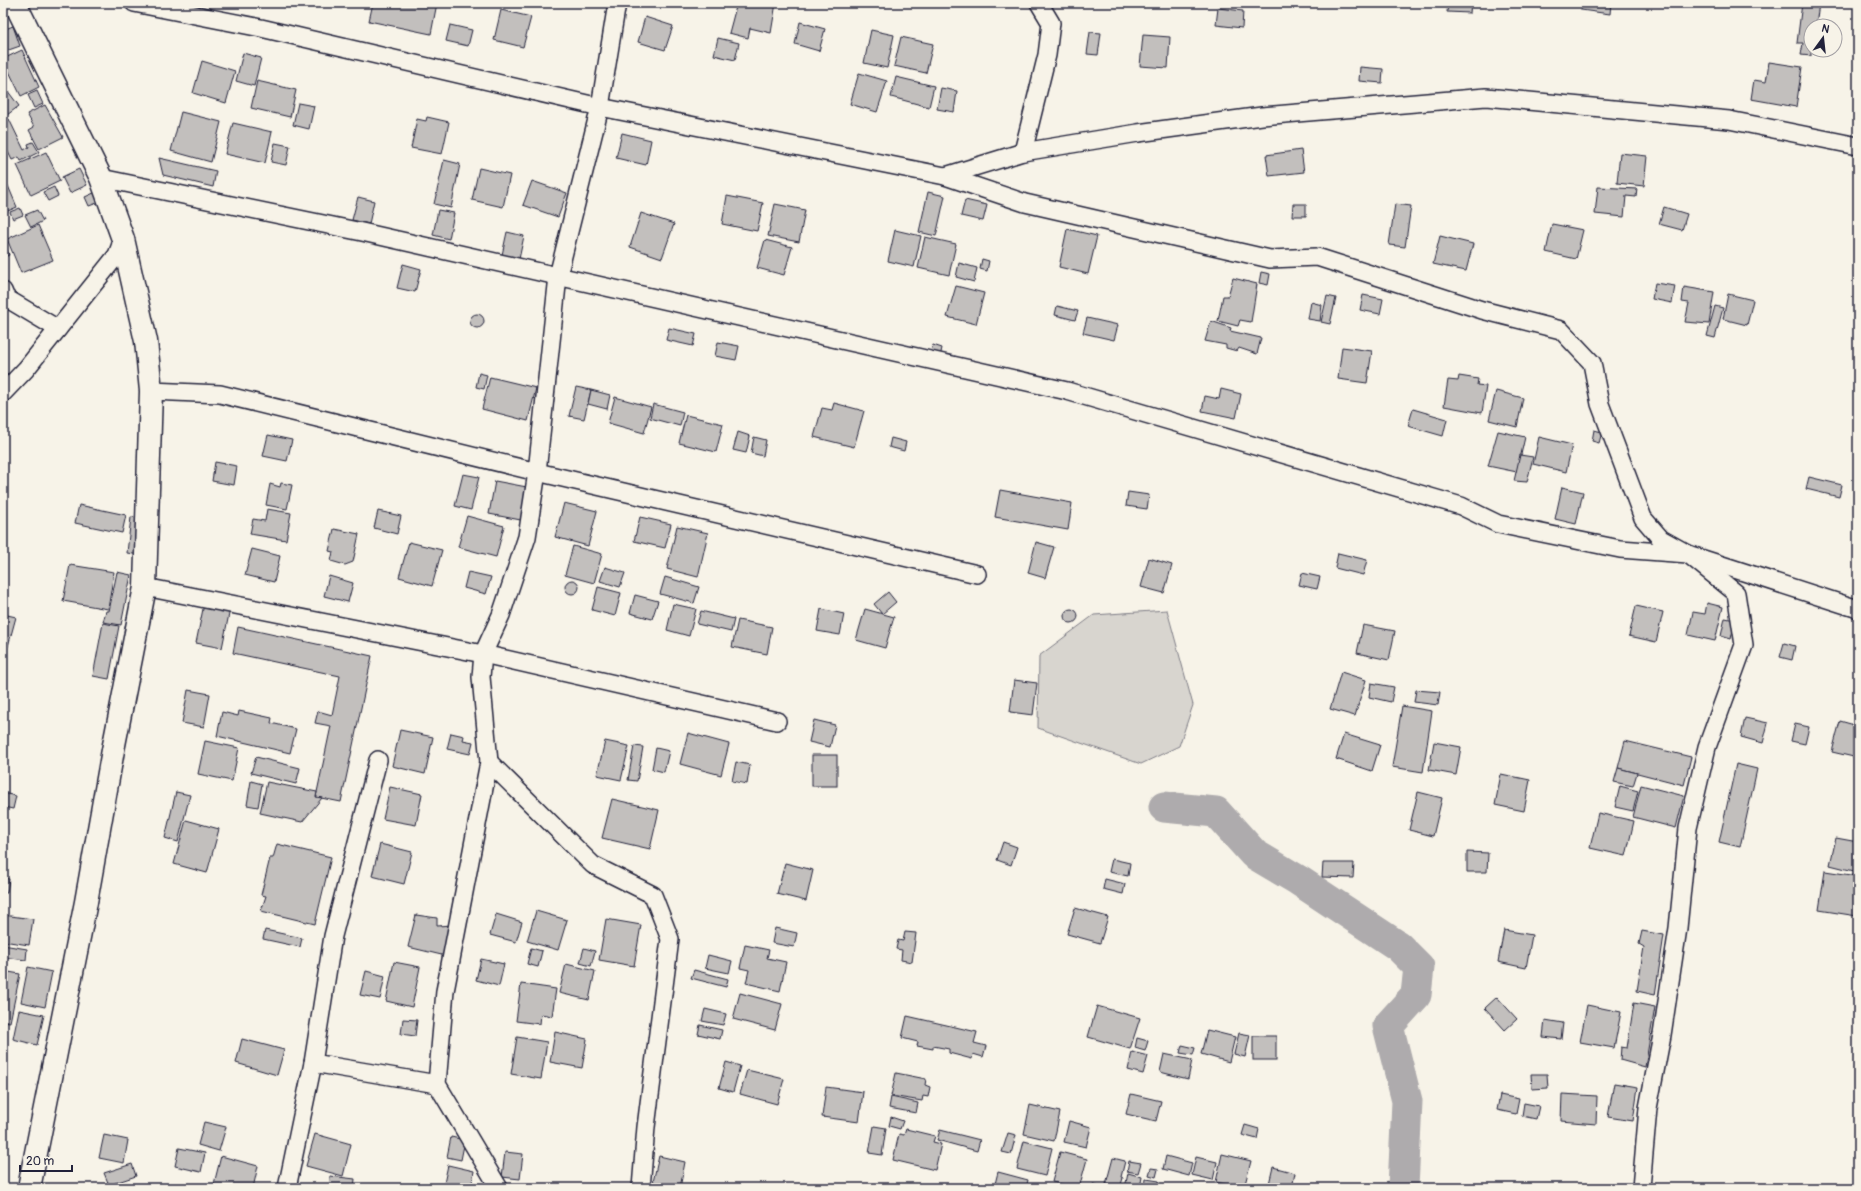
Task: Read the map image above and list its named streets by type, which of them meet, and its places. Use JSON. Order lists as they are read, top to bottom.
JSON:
{
  "scale_bar": "20 m",
  "north": "top"
}
